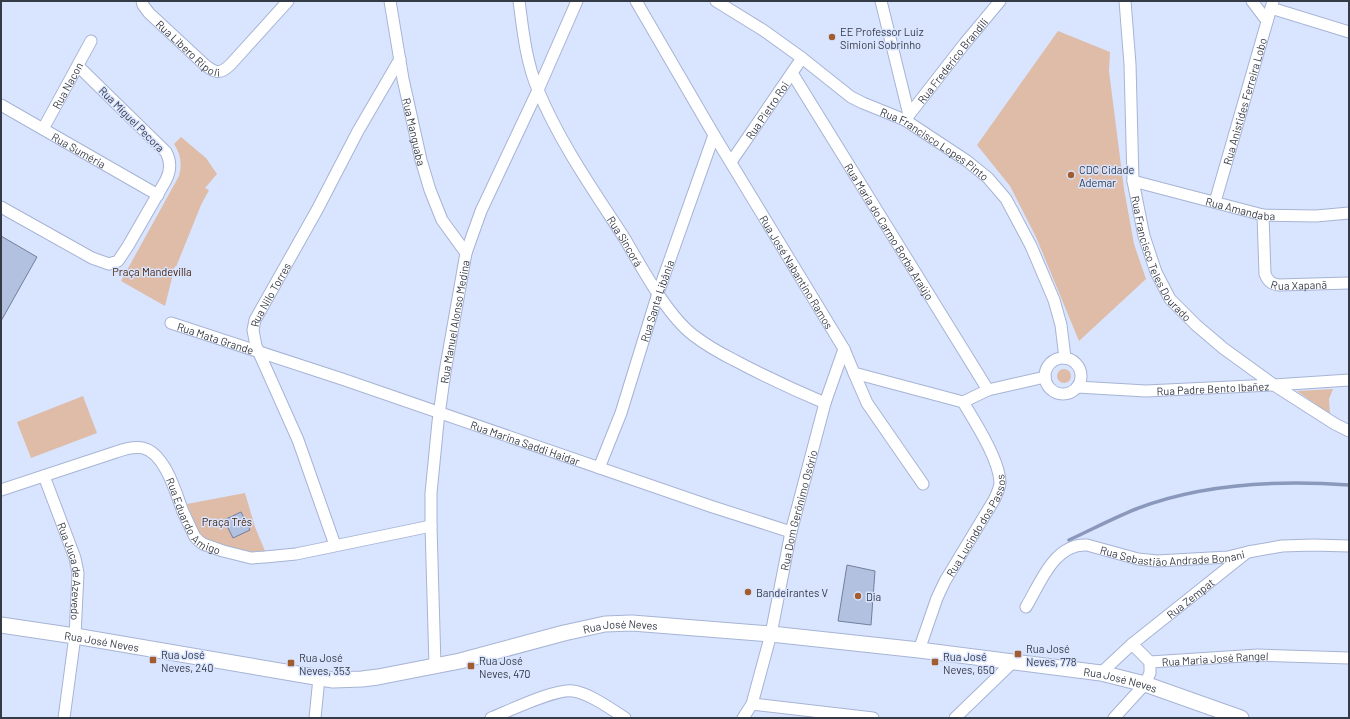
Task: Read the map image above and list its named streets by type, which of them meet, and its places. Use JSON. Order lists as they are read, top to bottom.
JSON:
{
  "streets": {
    "street": [
      "Rua Libero Ripoli",
      "Rua Frederico Brandili",
      "Rua Nacon",
      "Rua Anistides Ferreira Lobo",
      "Rua Pietro Roi",
      "Rua Miguel Pecora",
      "Rua Manguaba",
      "Rua Francisco Lopes Pinto",
      "Rua Suméria",
      "Rua Amandaba",
      "Rua Maria do Carmo Borba Araújo",
      "Rua Sincorá",
      "Rua Francisco Teles Dourado",
      "Rua José Nabantino Ramos",
      "Rua Xapanã",
      "Rua Nilo Torres",
      "Rua Santa Libânia",
      "Rua Manuel Alonso Medina",
      "Rua Mata Grande",
      "Rua Padre Bento Ibañez",
      "Rua Marina Saddi Haidar",
      "Rua Dom Gerônimo Osório",
      "Rua Eduardo Amigo",
      "Rua Lucindo dos Passos",
      "Rua Sebastião Andrade Bonani",
      "Rua Juca de Azevedo",
      "Rua Zempat",
      "Rua José Neves",
      "Rua Maria José Rangel"
    ]
  },
  "crossings": [
    ["Rua Frederico Brandili", "Rua Francisco Lopes Pinto"],
    ["Rua Nacon", "Rua Miguel Pecora"],
    ["Rua Nacon", "Rua Suméria"],
    ["Rua Anistides Ferreira Lobo", "Rua Amandaba"],
    ["Rua Pietro Roi", "Rua Francisco Lopes Pinto"],
    ["Rua Pietro Roi", "Rua Maria do Carmo Borba Araújo"],
    ["Rua Pietro Roi", "Rua José Nabantino Ramos"],
    ["Rua Miguel Pecora", "Rua Suméria"],
    ["Rua Manguaba", "Rua Nilo Torres"],
    ["Rua Manguaba", "Rua Manuel Alonso Medina"],
    ["Rua Francisco Lopes Pinto", "Rua Padre Bento Ibañez"],
    ["Rua Amandaba", "Rua Francisco Teles Dourado"],
    ["Rua Amandaba", "Rua Xapanã"],
    ["Rua Sincorá", "Rua Santa Libânia"],
    ["Rua Sincorá", "Rua Manuel Alonso Medina"],
    ["Rua Sincorá", "Rua Dom Gerônimo Osório"],
    ["Rua Francisco Teles Dourado", "Rua Padre Bento Ibañez"],
    ["Rua José Nabantino Ramos", "Rua Santa Libânia"],
    ["Rua José Nabantino Ramos", "Rua Dom Gerônimo Osório"],
    ["Rua Nilo Torres", "Rua Mata Grande"],
    ["Rua Nilo Torres", "Rua Marina Saddi Haidar"],
    ["Rua Nilo Torres", "Rua Eduardo Amigo"],
    ["Rua Santa Libânia", "Rua Marina Saddi Haidar"],
    ["Rua Manuel Alonso Medina", "Rua Marina Saddi Haidar"],
    ["Rua Manuel Alonso Medina", "Rua Eduardo Amigo"],
    ["Rua Manuel Alonso Medina", "Rua José Neves"],
    ["Rua Mata Grande", "Rua Marina Saddi Haidar"],
    ["Rua Marina Saddi Haidar", "Rua Dom Gerônimo Osório"],
    ["Rua Dom Gerônimo Osório", "Rua José Neves"],
    ["Rua Eduardo Amigo", "Rua Juca de Azevedo"],
    ["Rua Lucindo dos Passos", "Rua José Neves"],
    ["Rua Sebastião Andrade Bonani", "Rua Zempat"],
    ["Rua Juca de Azevedo", "Rua José Neves"],
    ["Rua Zempat", "Rua Maria José Rangel"]
  ],
  "parks": ["Praça Mandevilla", "Praça Três"],
  "places": {
    "other": [
      "EE Professor Luiz Simioni Sobrinho",
      "CDC Cidade Ademar",
      "Bandeirantes V",
      "Dia"
    ],
    "transit": [
      "Rua José Neves, 778",
      "Rua José Neves, 240",
      "Rua José Neves, 650",
      "Rua José Neves, 353",
      "Rua José Neves, 470"
    ]
  }
}
